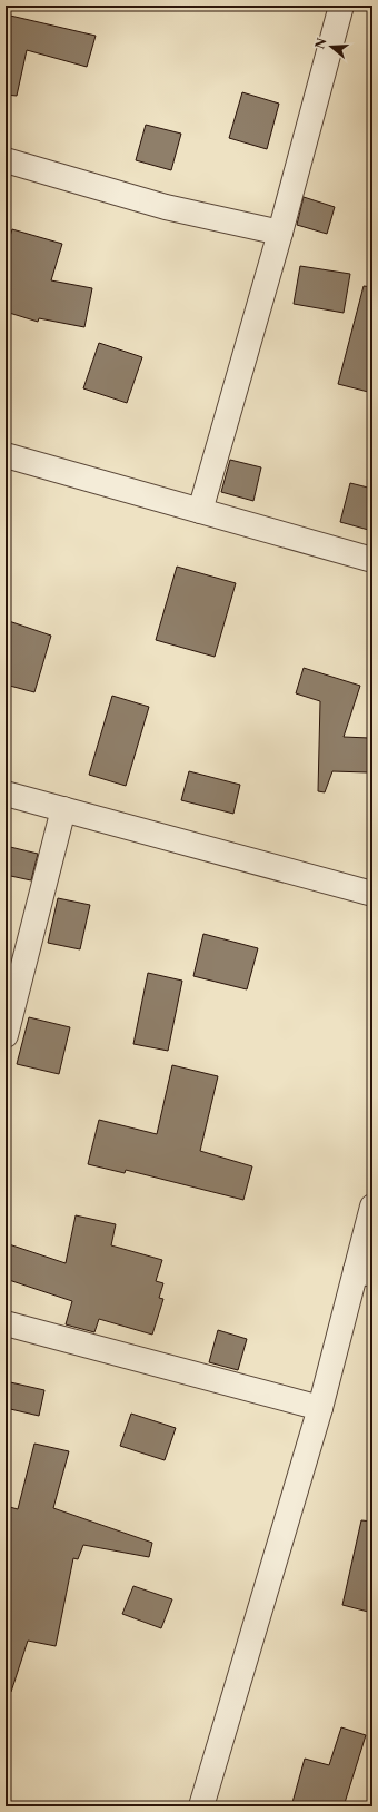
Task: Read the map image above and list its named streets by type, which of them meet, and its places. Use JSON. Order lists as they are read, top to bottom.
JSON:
{
  "north": "left"
}
